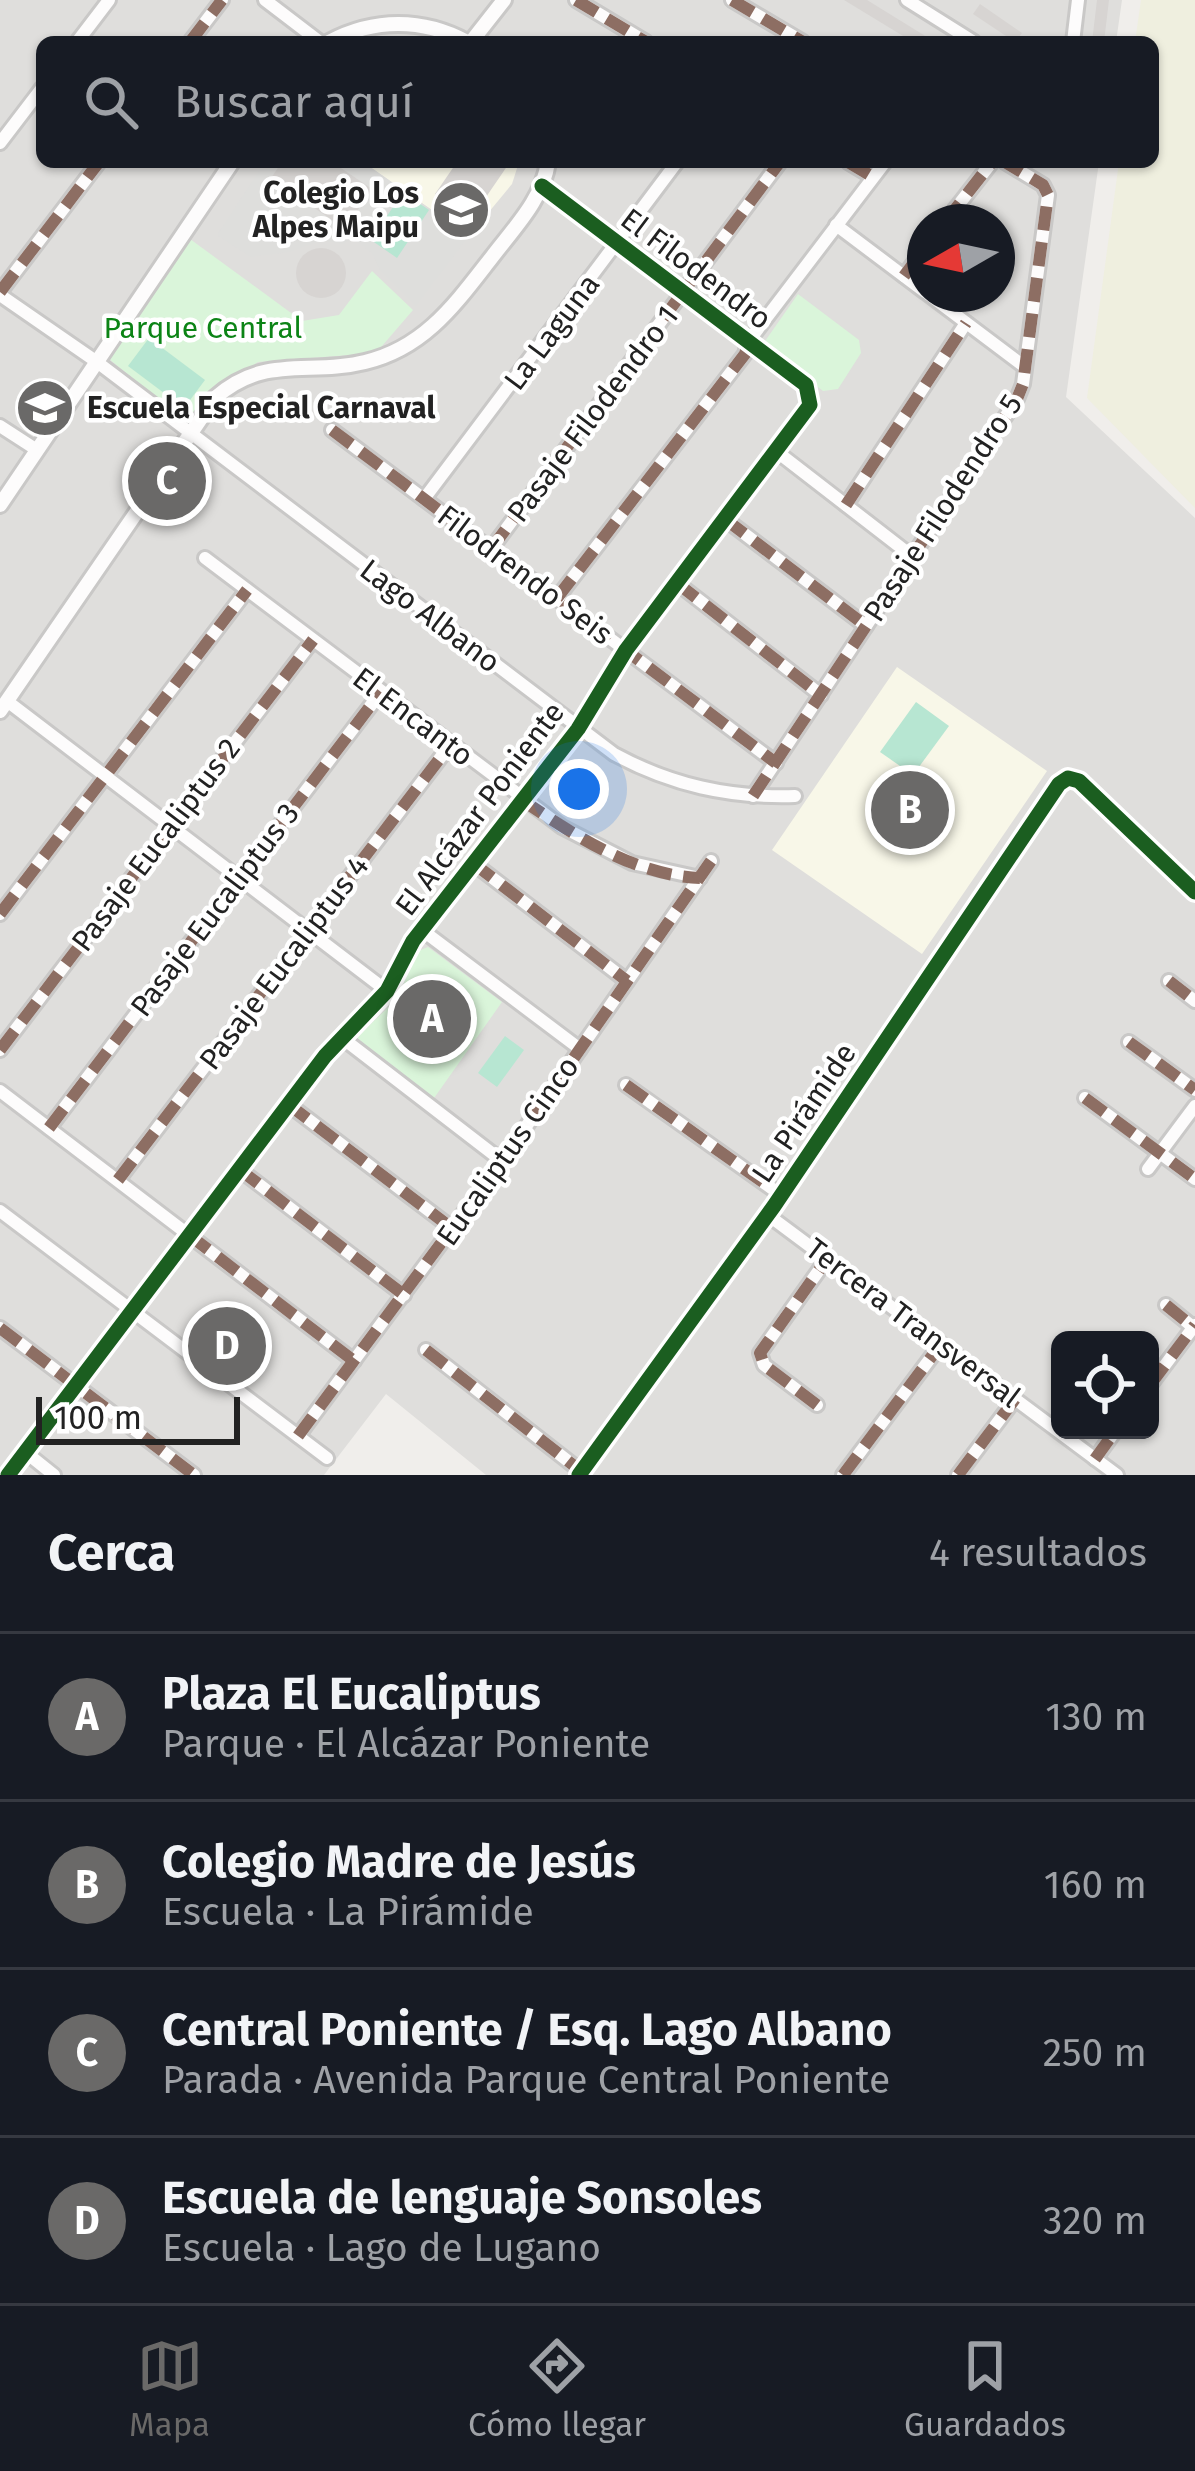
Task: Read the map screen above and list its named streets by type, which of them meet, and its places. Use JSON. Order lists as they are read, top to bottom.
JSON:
{
  "streets": {
    "street": [
      "El Filodendro",
      "La Laguna",
      "Pasaje Filodendro 1",
      "Pasaje Filodendro 5",
      "Filodrendo Seis",
      "Lago Albano",
      "El Encanto",
      "El Alcázar Poniente",
      "Pasaje Eucaliptus 2",
      "Pasaje Eucaliptus 3",
      "Pasaje Eucaliptus 4",
      "La Pirámide",
      "Eucaliptus Cinco",
      "Tercera Transversal"
    ]
  },
  "crossings": [
    ["El Filodendro", "La Laguna"],
    ["El Filodendro", "Pasaje Filodendro 1"],
    ["El Filodendro", "El Alcázar Poniente"],
    ["La Laguna", "Filodrendo Seis"],
    ["Pasaje Filodendro 1", "Filodrendo Seis"],
    ["Pasaje Filodendro 5", "Filodrendo Seis"],
    ["Pasaje Filodendro 5", "Lago Albano"],
    ["Filodrendo Seis", "El Alcázar Poniente"],
    ["Lago Albano", "El Alcázar Poniente"],
    ["El Encanto", "El Alcázar Poniente"],
    ["El Encanto", "Pasaje Eucaliptus 2"],
    ["El Encanto", "Pasaje Eucaliptus 3"],
    ["El Encanto", "Pasaje Eucaliptus 4"],
    ["El Encanto", "Eucaliptus Cinco"],
    ["La Pirámide", "Tercera Transversal"]
  ],
  "parks": ["Parque Central"],
  "places": {
    "school or university": ["Colegio Los Alpes Maipu", "Escuela Especial Carnaval"]
  },
  "scale_bar": "100 m",
  "north": "left",
  "page": {
    "search": "Buscar aquí",
    "pins": [
      "C",
      "B",
      "A",
      "D"
    ],
    "scale": "100 m",
    "heading": ["Cerca", "4 resultados"],
    "list": [
      {
        "mark": "A",
        "name": "Plaza El Eucaliptus",
        "note": "Parque · El Alcázar Poniente",
        "value": "130 m"
      },
      {
        "mark": "B",
        "name": "Colegio Madre de Jesús",
        "note": "Escuela · La Pirámide",
        "value": "160 m"
      },
      {
        "mark": "C",
        "name": "Central Poniente / Esq. Lago Albano",
        "note": "Parada · Avenida Parque Central Poniente",
        "value": "250 m"
      },
      {
        "mark": "D",
        "name": "Escuela de lenguaje Sonsoles",
        "note": "Escuela · Lago de Lugano",
        "value": "320 m"
      }
    ],
    "nav": ["Mapa", "Cómo llegar", "Guardados"]
  }
}
